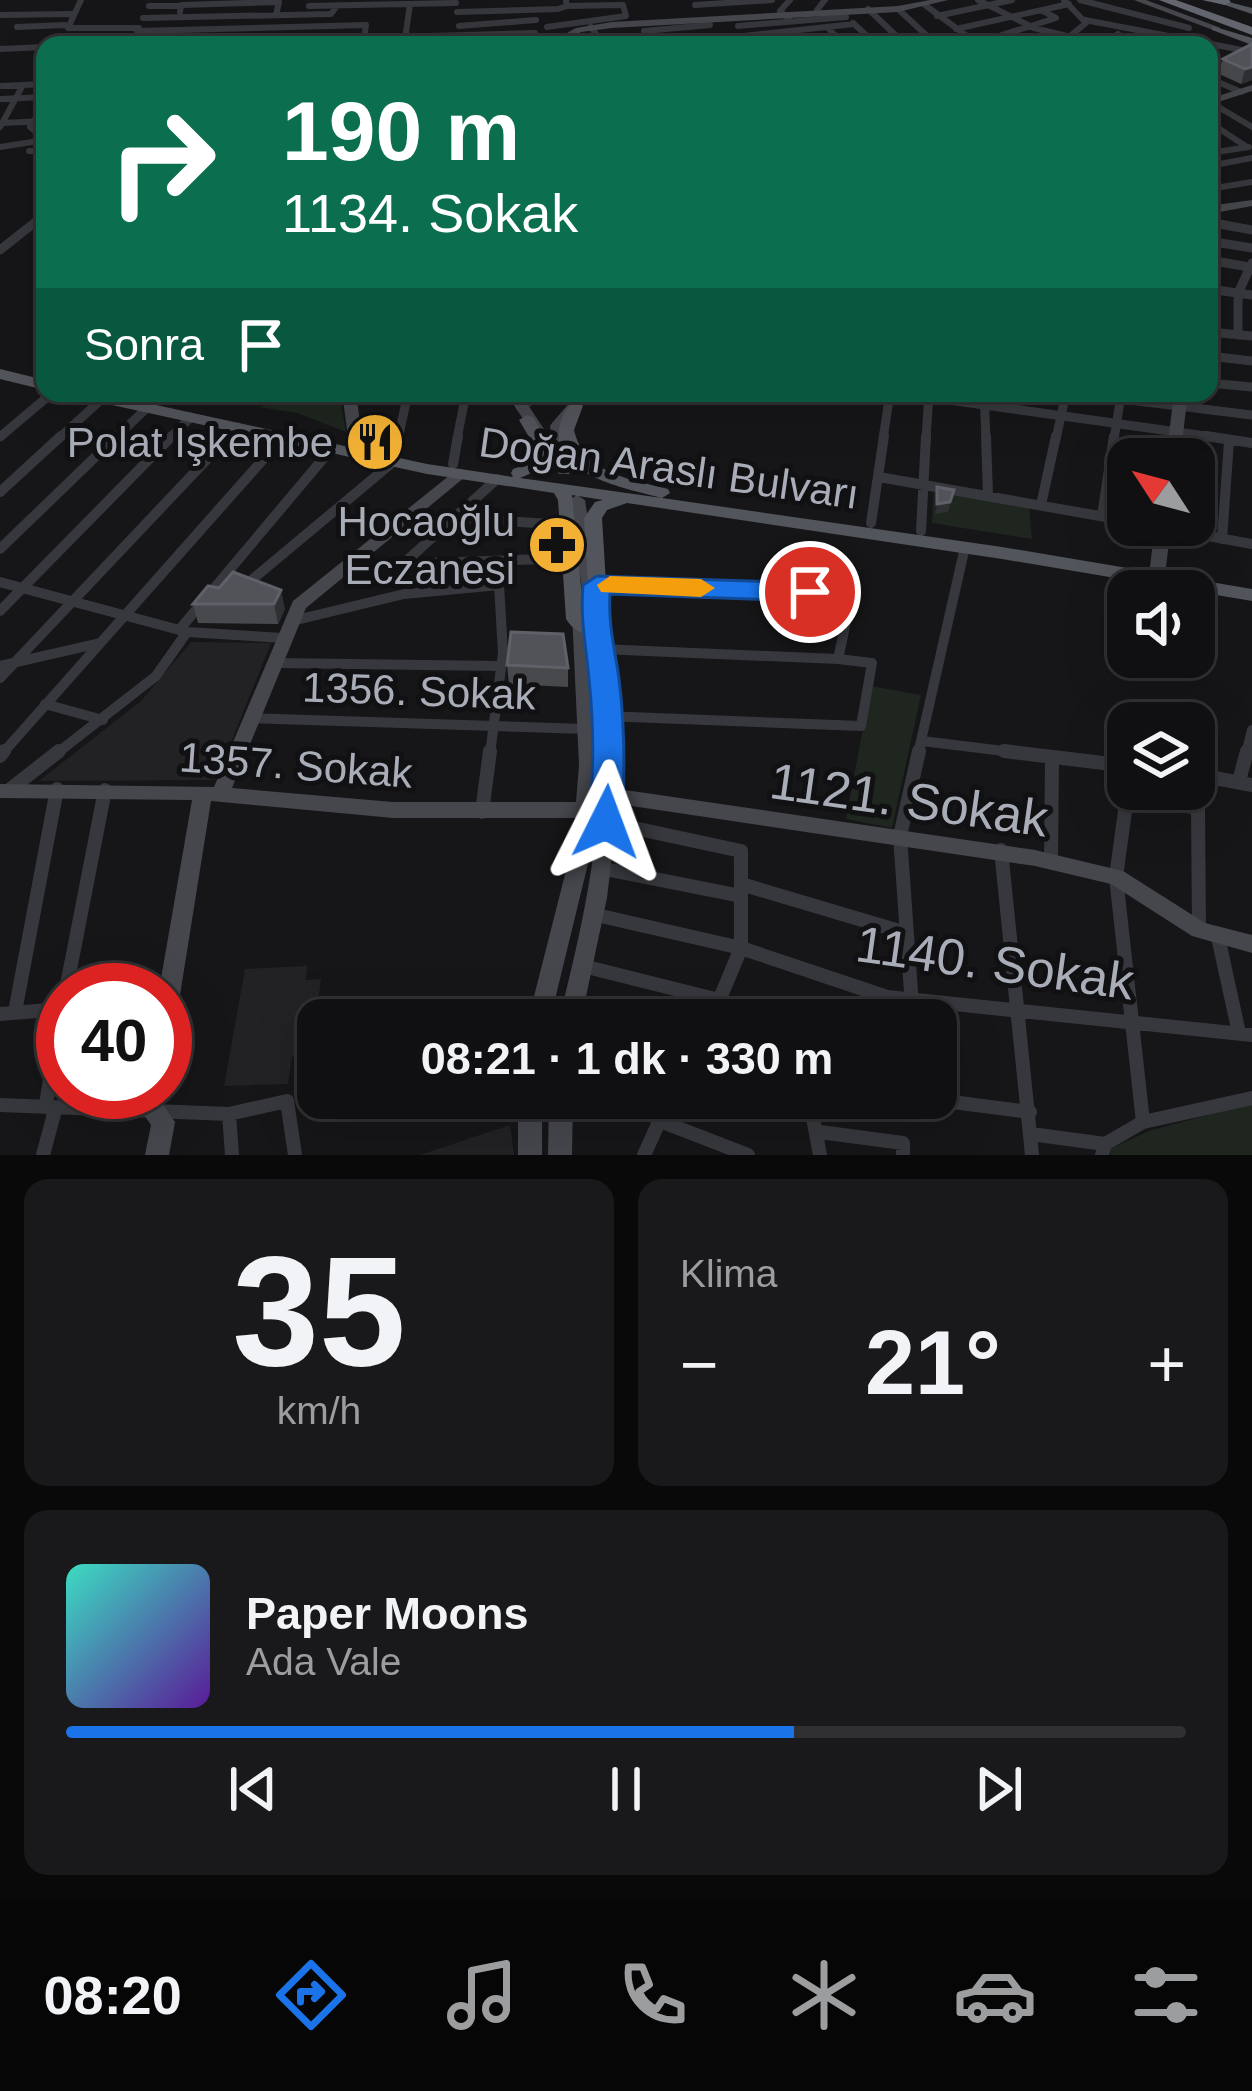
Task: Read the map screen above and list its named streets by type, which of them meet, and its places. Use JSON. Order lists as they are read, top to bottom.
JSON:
{
  "streets": {
    "main road": ["Doğan Araslı Bulvarı"],
    "street": [
      "1356. Sokak",
      "1357. Sokak",
      "1121. Sokak",
      "1140. Sokak"
    ]
  },
  "places": {
    "restaurant": ["Polat Işkembe"],
    "pharmacy": ["Hocaoğlu Eczanesi"]
  },
  "north": "top left",
  "page": {
    "turn": ["190 m", "1134. Sokak"],
    "then": "Sonra",
    "limit": "40",
    "trip": "08:21 · 1 dk · 330 m",
    "tile": [
      ["35", "km/h"],
      "Klima"
    ],
    "heat": ["−", "21°", "+"],
    "song": ["Paper Moons", "Ada Vale"],
    "tabs": "08:20"
  }
}
